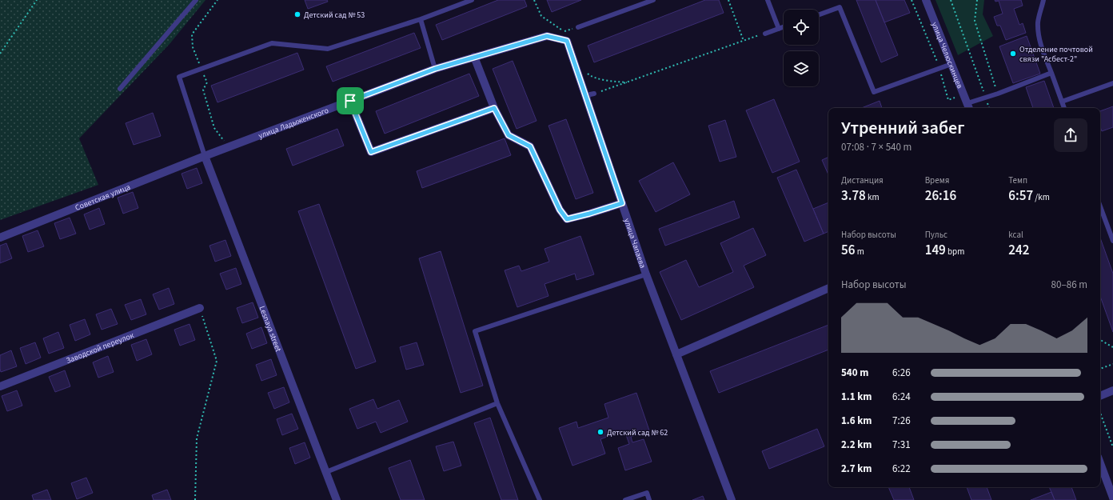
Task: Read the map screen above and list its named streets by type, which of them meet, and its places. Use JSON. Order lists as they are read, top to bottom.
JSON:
{
  "streets": {
    "street": [
      "улица Челюскинцев",
      "улица Ладыженского",
      "Советская улица",
      "улица Чапаева",
      "Lesnaya street",
      "Заводской переулок"
    ]
  },
  "crossings": [
    ["улица Ладыженского", "Советская улица"],
    ["улица Ладыженского", "улица Чапаева"],
    ["улица Ладыженского", "Lesnaya street"],
    ["Советская улица", "Lesnaya street"]
  ],
  "places": ["Детский сад № 53", "Отделение почтовой связи \"Асбест-2\"", "Детский сад № 62"],
  "page": {
    "heading": ["Утренний забег", "07:08 · 7 × 540 m"],
    "stats": [
      ["Дистанция", "3.78 km"],
      ["Время", "26:16"],
      ["Темп", "6:57 /km"],
      ["Набор высоты", "56 m"],
      ["Пульс", "149 bpm"],
      ["kcal", "242"]
    ],
    "chart": ["Набор высоты", "80–86 m"],
    "list": [
      {
        "name": "540 m",
        "note": "6:26"
      },
      {
        "name": "1.1 km",
        "note": "6:24"
      },
      {
        "name": "1.6 km",
        "note": "7:26"
      },
      {
        "name": "2.2 km",
        "note": "7:31"
      },
      {
        "name": "2.7 km",
        "note": "6:22"
      }
    ]
  }
}
